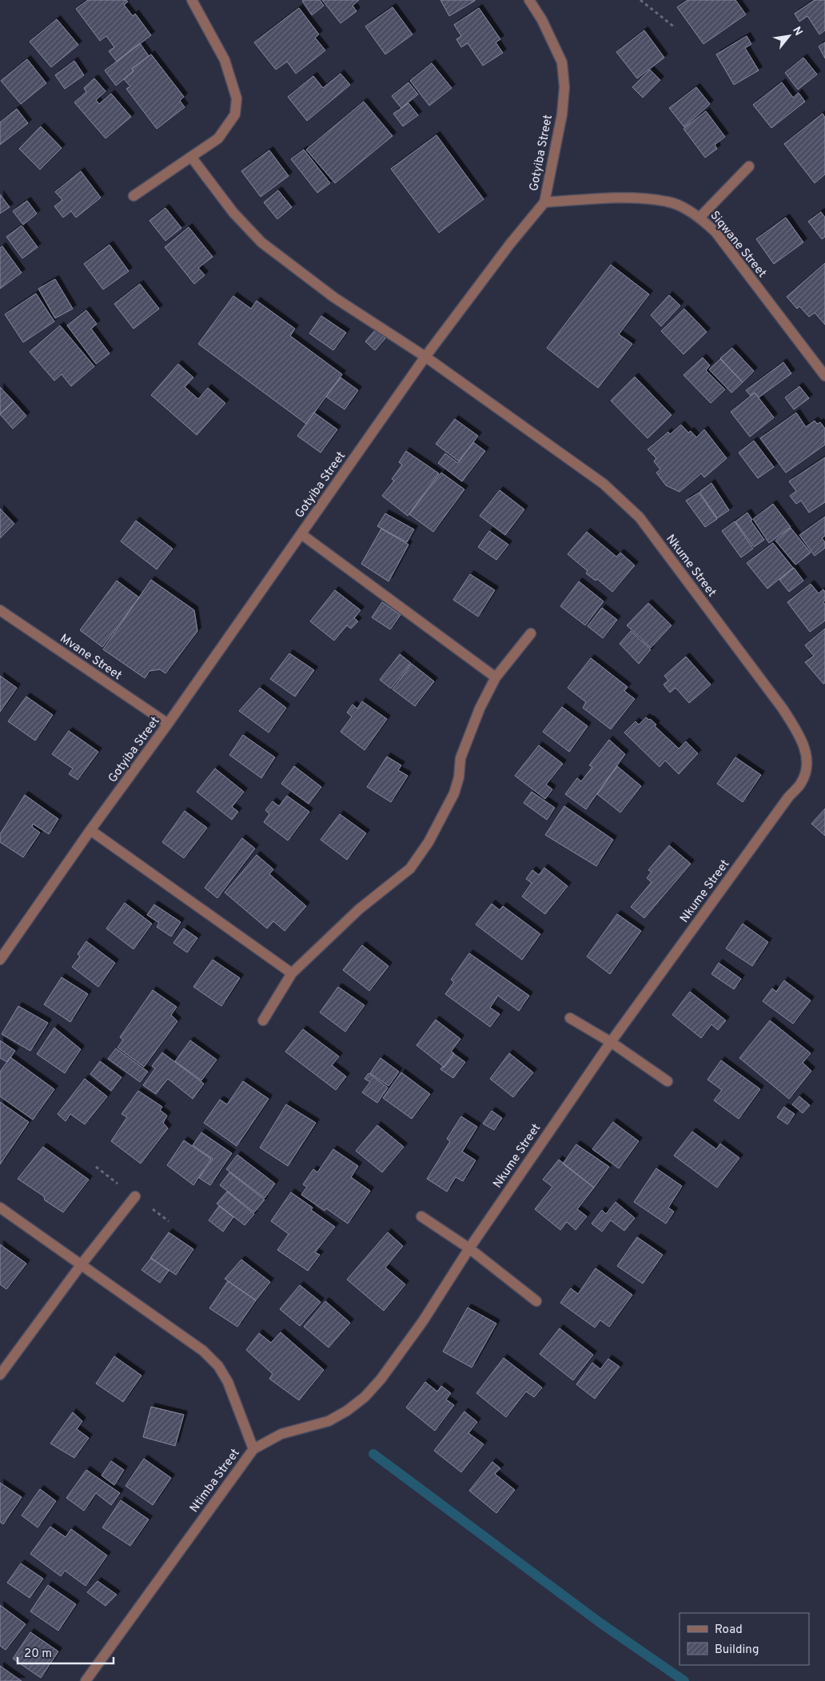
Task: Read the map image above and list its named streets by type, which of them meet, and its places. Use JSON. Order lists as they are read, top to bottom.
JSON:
{
  "streets": {
    "street": [
      "Gotyiba Street",
      "Siqwane Street",
      "Nkume Street",
      "Mvane Street",
      "Ntimba Street"
    ]
  },
  "crossings": [
    ["Gotyiba Street", "Siqwane Street"],
    ["Gotyiba Street", "Nkume Street"],
    ["Gotyiba Street", "Mvane Street"],
    ["Nkume Street", "Ntimba Street"]
  ],
  "legend": ["Road", "Building"],
  "scale_bar": "20 m",
  "north": "top right"
}
